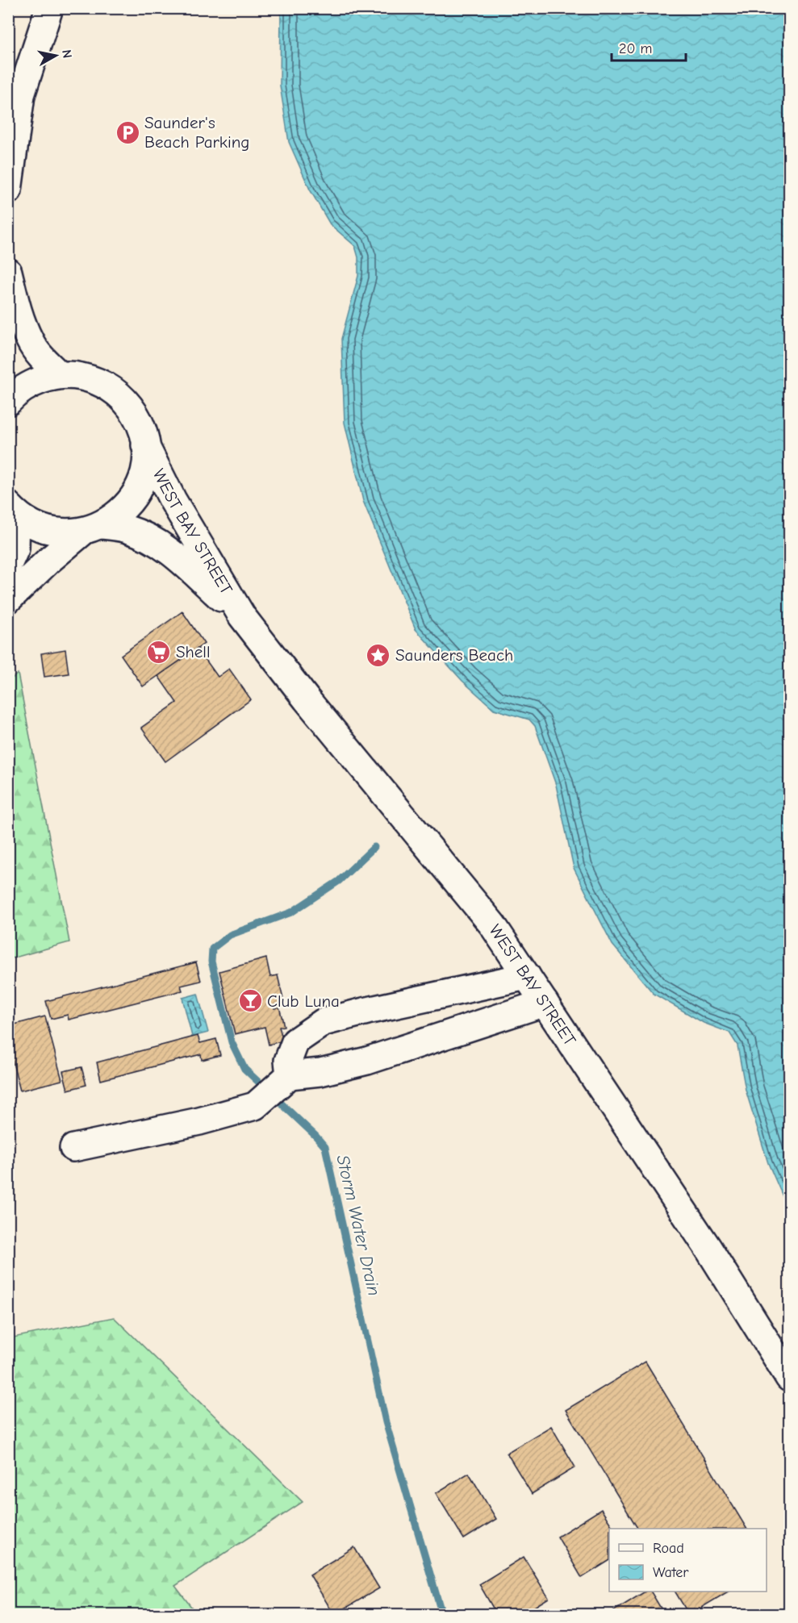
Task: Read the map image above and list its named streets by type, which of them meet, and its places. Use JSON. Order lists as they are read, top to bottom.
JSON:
{
  "streets": {
    "main road": ["WEST BAY STREET"]
  },
  "water": ["Storm Water Drain"],
  "places": {
    "parking": ["Saunder's Beach Parking"],
    "supermarket": ["Shell"],
    "place": ["Saunders Beach"],
    "bar": ["Club Luna"]
  },
  "legend": ["Road", "Water"],
  "scale_bar": "20 m",
  "north": "right"
}
